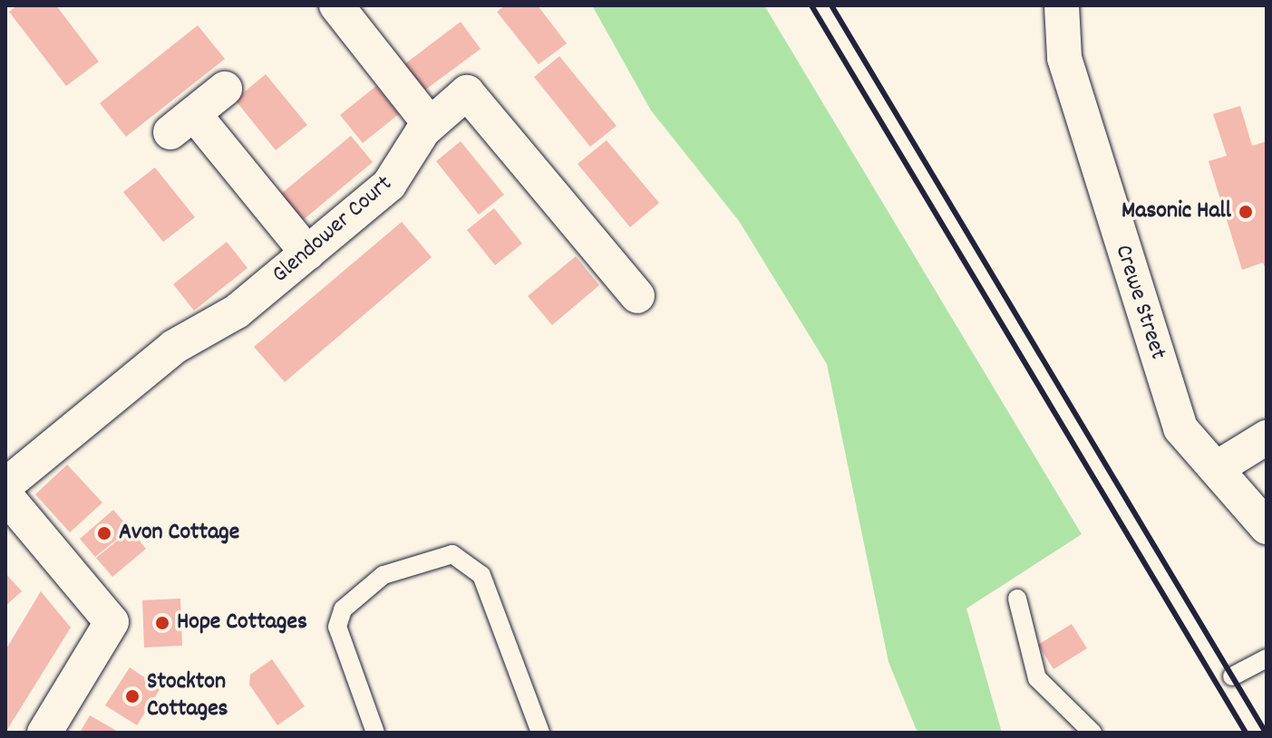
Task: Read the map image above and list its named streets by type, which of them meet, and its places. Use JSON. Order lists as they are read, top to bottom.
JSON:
{
  "streets": {
    "street": ["Glendower Court", "Crewe Street"]
  },
  "places": [
    "Masonic Hall",
    "Avon Cottage",
    "Hope Cottages",
    "Stockton Cottages"
  ]
}
